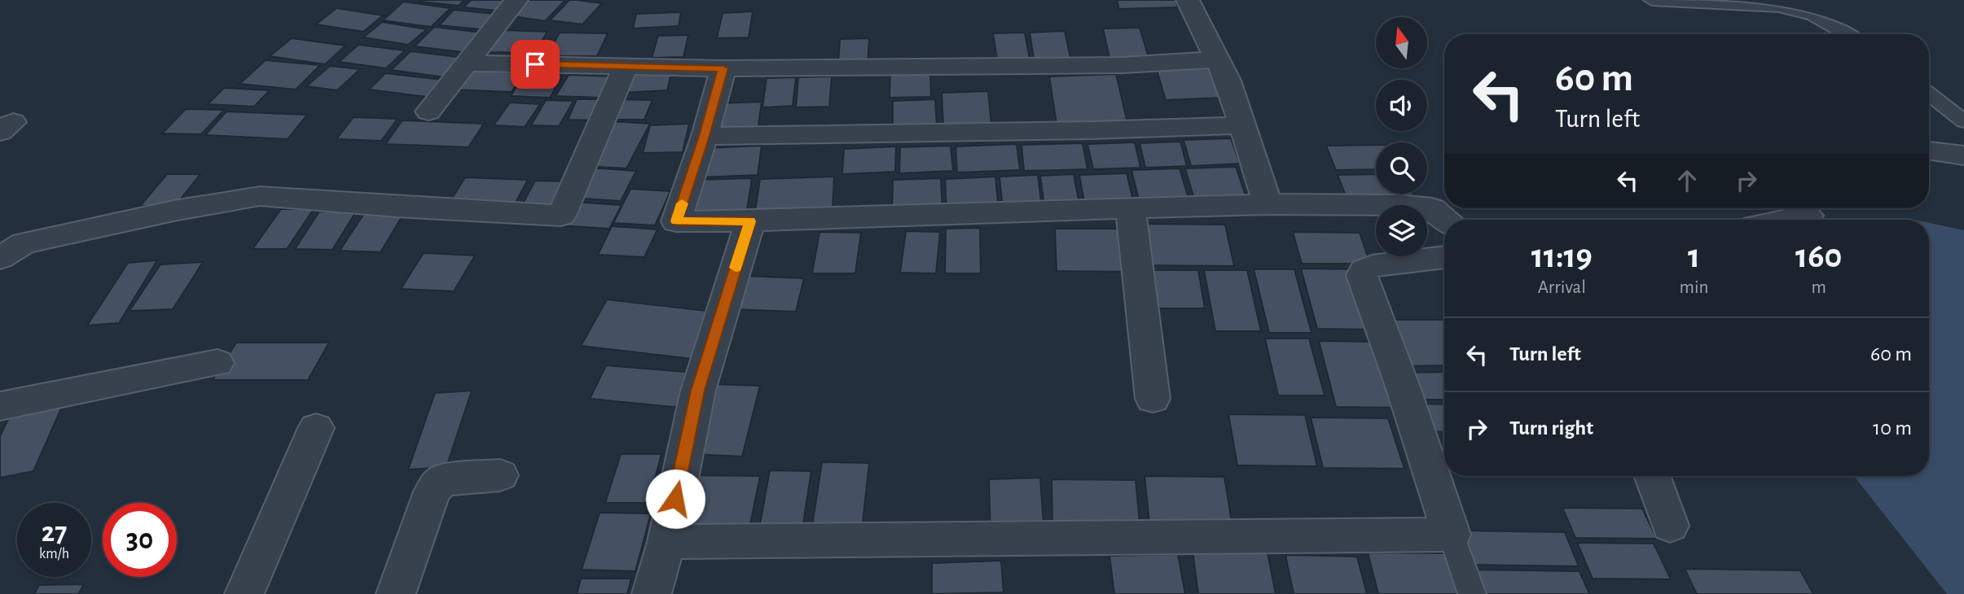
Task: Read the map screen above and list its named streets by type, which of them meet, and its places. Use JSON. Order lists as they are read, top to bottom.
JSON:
{
  "north": "top",
  "page": {
    "turn": ["60 m", "Turn left"],
    "eta": [
      "11:19",
      "Arrival",
      "1",
      "min",
      "160",
      "m"
    ],
    "list": [
      {
        "name": "Turn left",
        "value": "60 m"
      },
      {
        "name": "Turn right",
        "value": "10 m"
      }
    ],
    "speed": "27 km/h",
    "limit": "30"
  }
}
